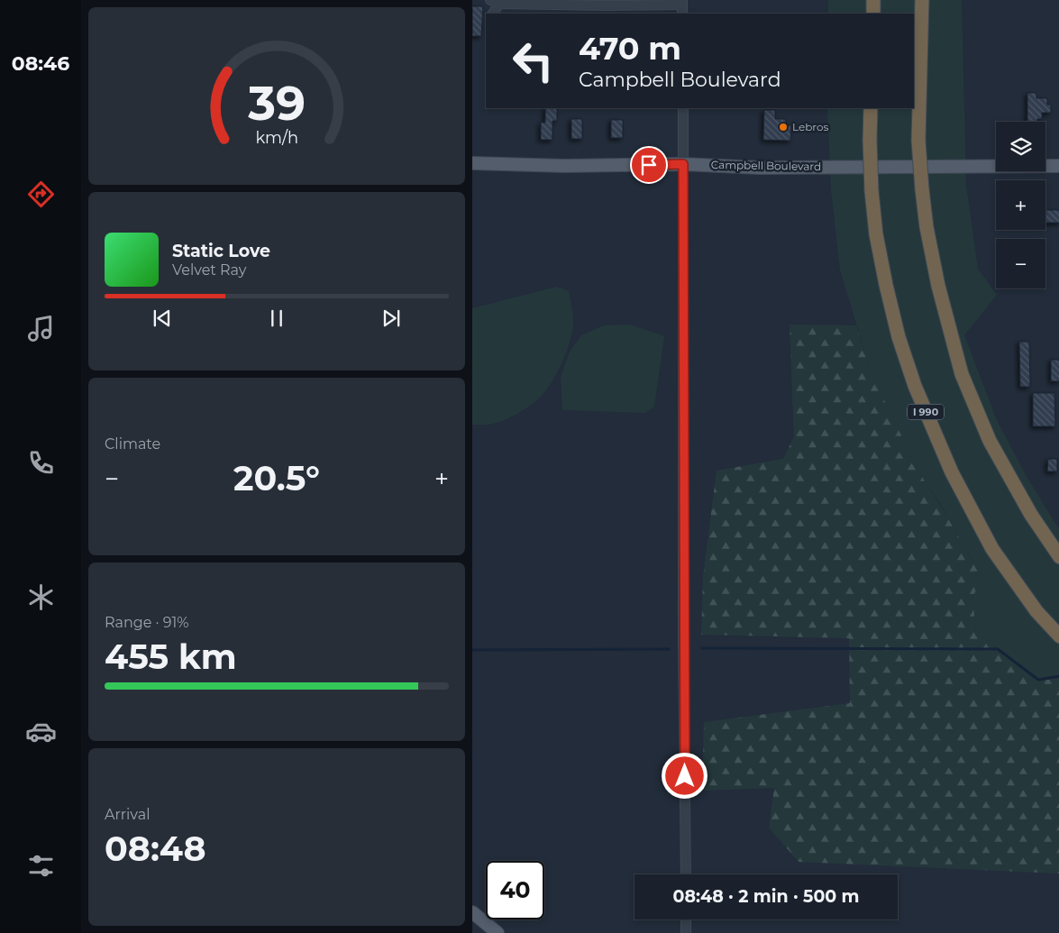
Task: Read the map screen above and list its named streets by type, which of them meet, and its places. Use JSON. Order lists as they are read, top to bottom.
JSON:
{
  "streets": {
    "highway": ["I 990"],
    "main road": ["Campbell Boulevard"]
  },
  "places": ["Lebros"],
  "page": {
    "tabs": "08:46",
    "turn": ["470 m", "Campbell Boulevard"],
    "map_buttons": ["+", "−"],
    "song": ["Static Love", "Velvet Ray"],
    "tile": [
      "Climate",
      ["Range · 91%", "455 km"],
      ["Arrival", "08:48"]
    ],
    "heat": ["−", "20.5°", "+"],
    "limit": "40",
    "trip": "08:48 · 2 min · 500 m",
    "gauge": ["39", "km/h"]
  }
}
